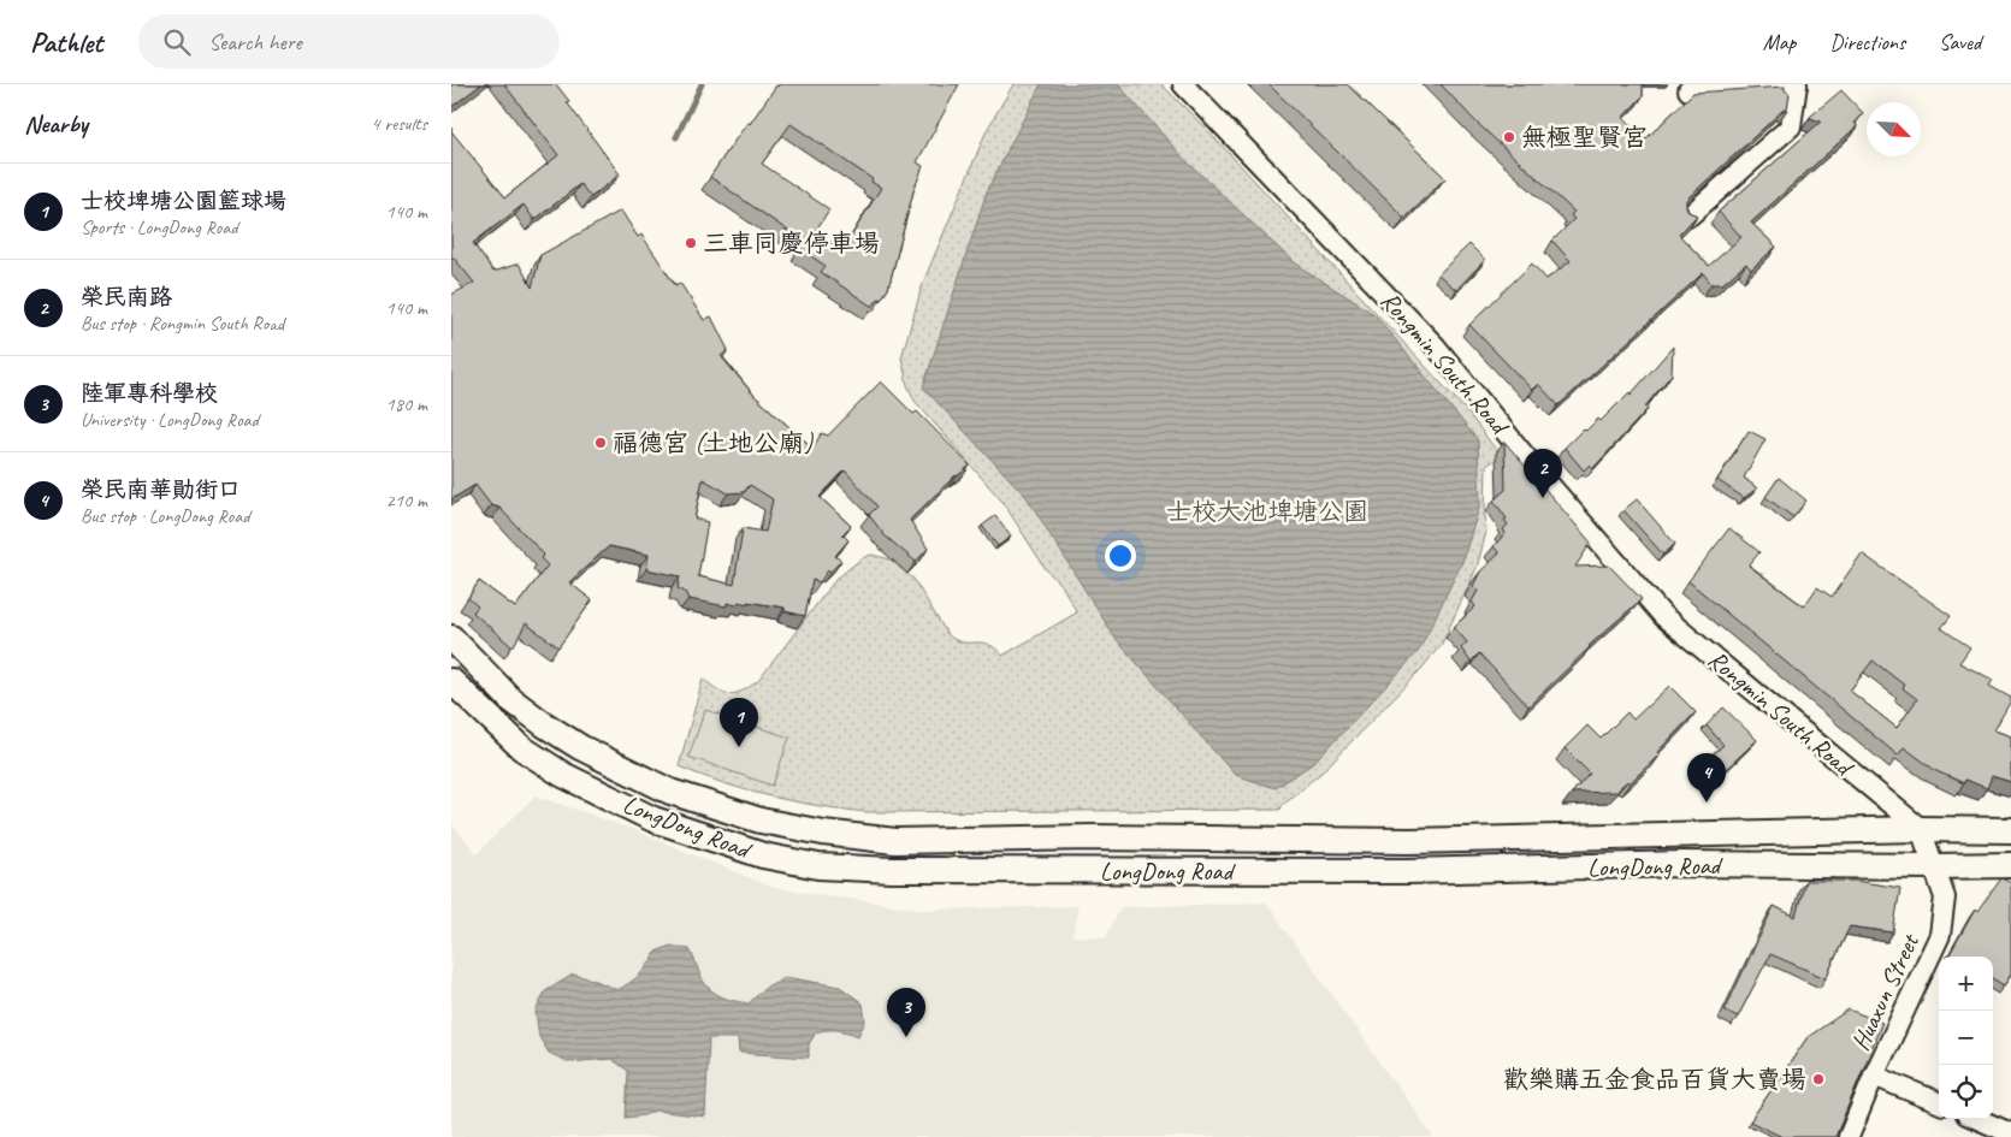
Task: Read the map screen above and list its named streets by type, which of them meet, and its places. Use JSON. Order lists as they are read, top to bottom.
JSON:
{
  "streets": {
    "street": ["Rongmin South Road", "LongDong Road", "Huaxun Street"]
  },
  "crossings": [
    ["Rongmin South Road", "LongDong Road"],
    ["LongDong Road", "Huaxun Street"]
  ],
  "parks": ["士校大池埤塘公園"],
  "places": [
    "無極聖賢宮",
    "三車同慶停車場",
    "福德宮 (土地公廟)",
    "歡樂購五金食品百貨大賣場"
  ],
  "north": "bottom right",
  "page": {
    "header": "Pathlet",
    "search": "Search here",
    "nav": ["Map", "Directions", "Saved"],
    "heading": ["Nearby", "4 results"],
    "list": [
      {
        "mark": "1",
        "name": "士校埤塘公園籃球場",
        "note": "Sports · LongDong Road",
        "value": "140 m"
      },
      {
        "mark": "2",
        "name": "榮民南路",
        "note": "Bus stop · Rongmin South Road",
        "value": "140 m"
      },
      {
        "mark": "3",
        "name": "陸軍專科學校",
        "note": "University · LongDong Road",
        "value": "180 m"
      },
      {
        "mark": "4",
        "name": "榮民南華勛街口",
        "note": "Bus stop · LongDong Road",
        "value": "210 m"
      }
    ],
    "pins": [
      "2",
      "1",
      "4",
      "3"
    ],
    "map_buttons": ["+", "−"]
  }
}
